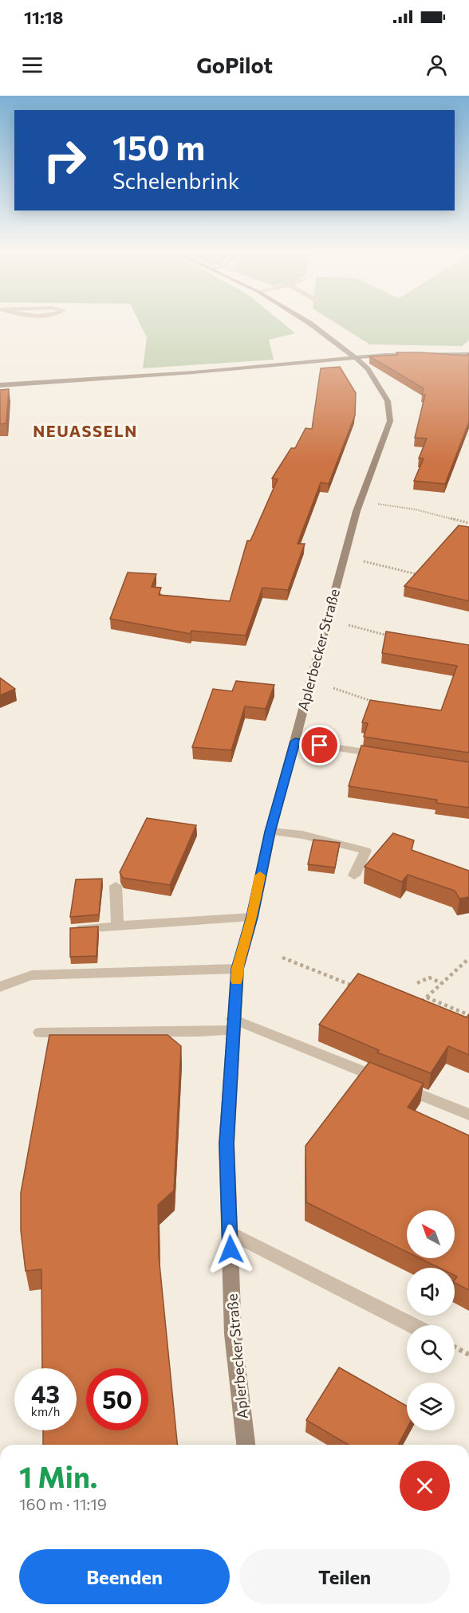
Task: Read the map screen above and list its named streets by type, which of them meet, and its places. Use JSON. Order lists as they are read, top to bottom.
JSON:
{
  "streets": {
    "main road": ["Aplerbecker Straße"]
  },
  "districts": ["NEUASSELN"],
  "north": "top left",
  "page": {
    "status": "11:18",
    "header": "GoPilot",
    "turn": ["150 m", "Schelenbrink"],
    "speed": "43 km/h",
    "limit": "50",
    "heading": ["1 Min.", "160 m · 11:19"],
    "buttons": ["Beenden", "Teilen"]
  }
}
